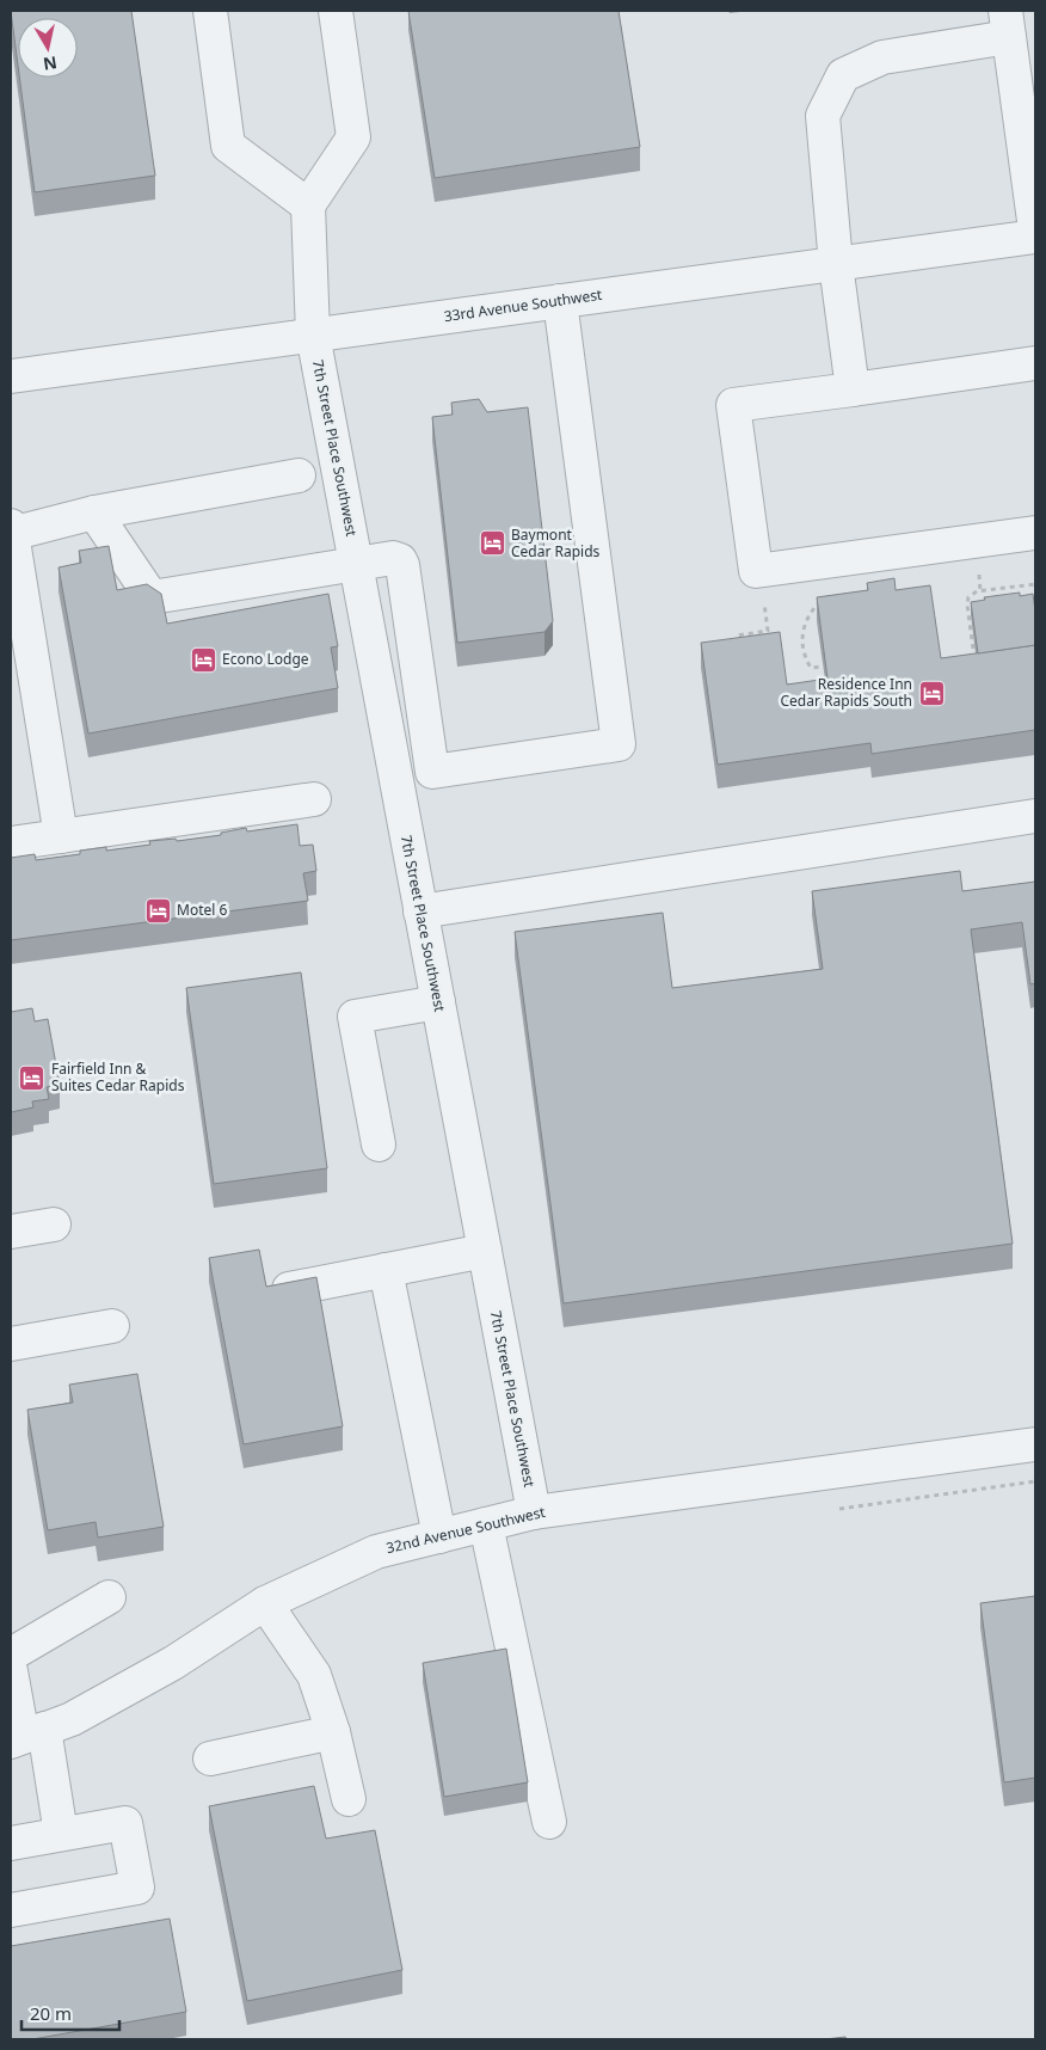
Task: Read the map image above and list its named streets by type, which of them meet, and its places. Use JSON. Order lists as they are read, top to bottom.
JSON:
{
  "streets": {
    "street": ["33rd Avenue Southwest", "7th Street Place Southwest", "32nd Avenue Southwest"]
  },
  "crossings": [
    ["33rd Avenue Southwest", "7th Street Place Southwest"],
    ["7th Street Place Southwest", "32nd Avenue Southwest"]
  ],
  "places": {
    "hotel": [
      "Baymont Cedar Rapids",
      "Econo Lodge",
      "Residence Inn Cedar Rapids South",
      "Motel 6",
      "Fairfield Inn & Suites Cedar Rapids"
    ]
  },
  "scale_bar": "20 m",
  "north": "bottom"
}
